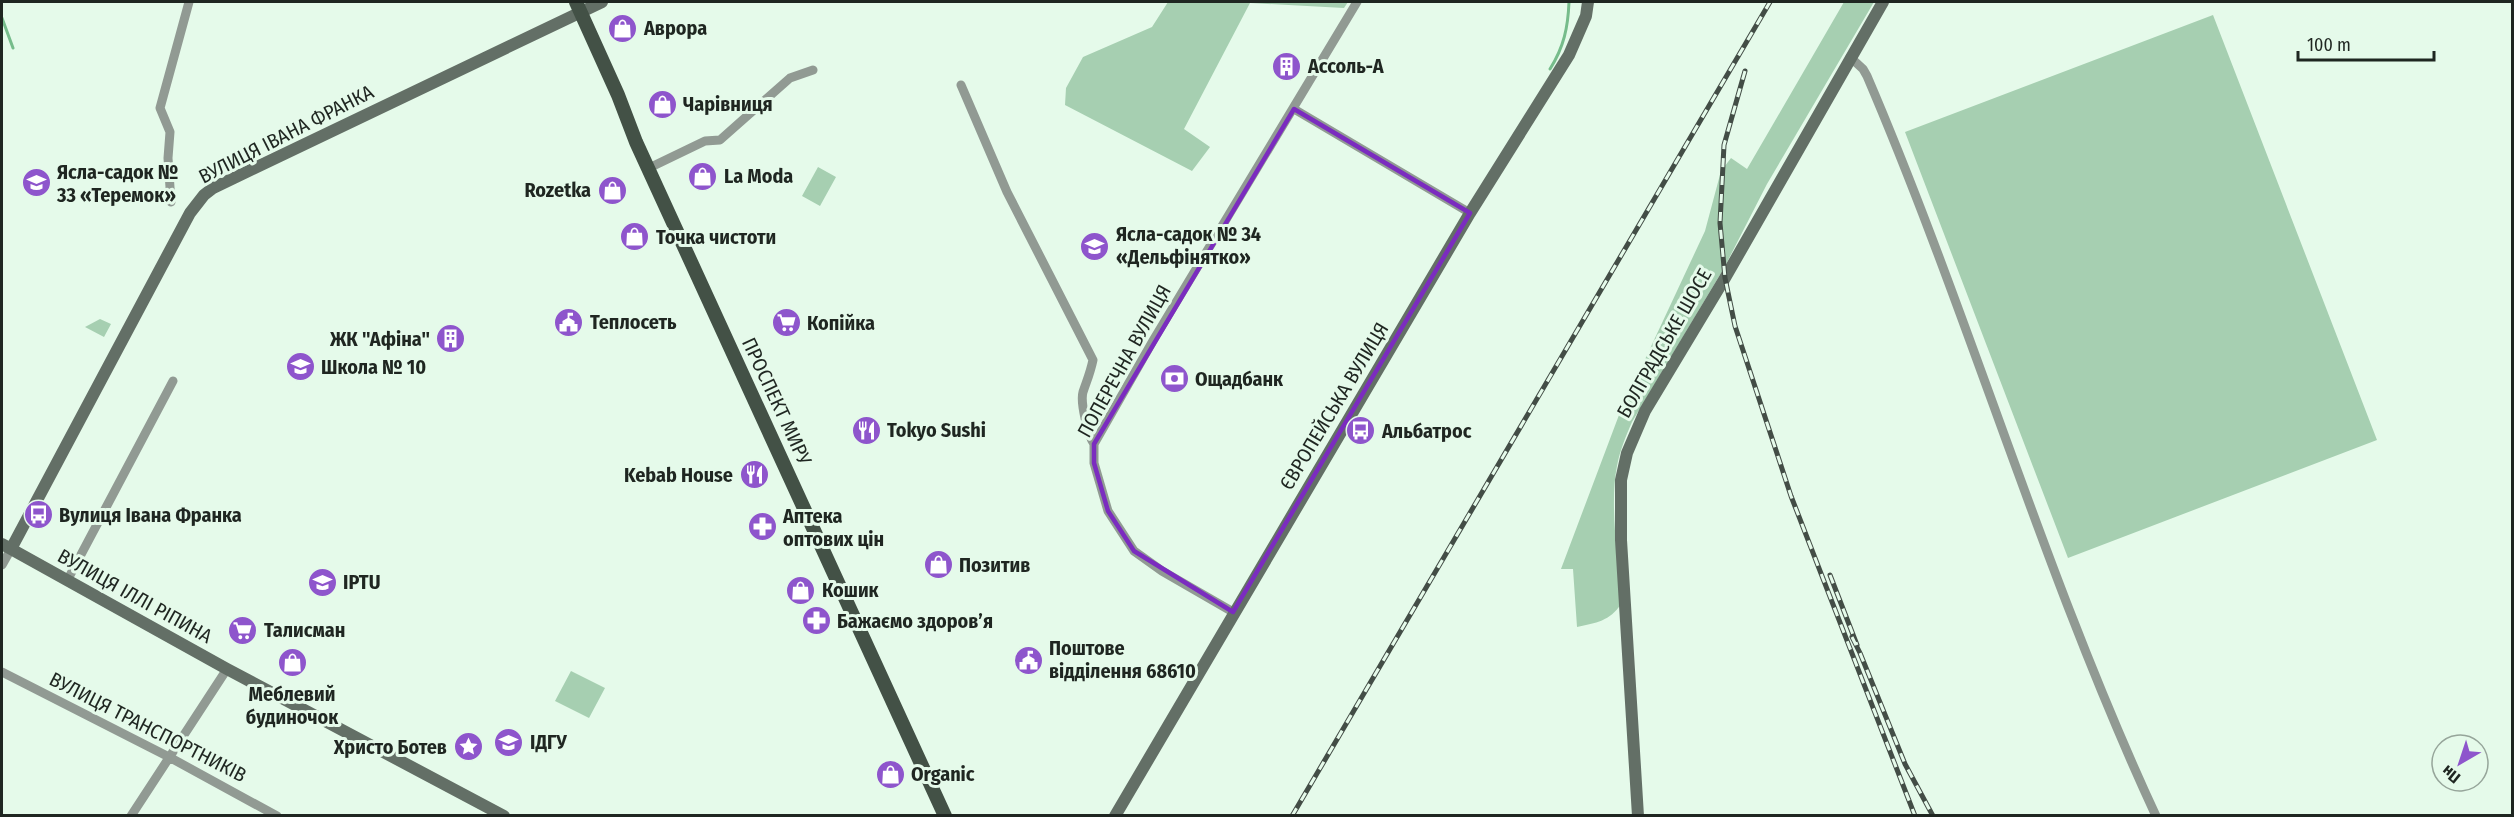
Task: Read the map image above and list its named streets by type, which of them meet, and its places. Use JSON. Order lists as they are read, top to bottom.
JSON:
{
  "streets": {
    "main road": [
      "ВУЛИЦЯ ІВАНА ФРАНКА",
      "БОЛГРАДСЬКЕ ШОСЕ",
      "ПРОСПЕКТ МИРУ",
      "ЄВРОПЕЙСЬКА ВУЛИЦЯ",
      "ВУЛИЦЯ ІЛЛІ РІПИНА"
    ],
    "street": ["ПОПЕРЕЧНА ВУЛИЦЯ", "ВУЛИЦЯ ТРАНСПОРТНИКІВ"]
  },
  "crossings": [
    ["ВУЛИЦЯ ІВАНА ФРАНКА", "ПРОСПЕКТ МИРУ"],
    ["ВУЛИЦЯ ІВАНА ФРАНКА", "ВУЛИЦЯ ІЛЛІ РІПИНА"],
    ["ПОПЕРЕЧНА ВУЛИЦЯ", "ЄВРОПЕЙСЬКА ВУЛИЦЯ"]
  ],
  "places": {
    "shop": [
      "Аврора",
      "Чарівниця",
      "La Moda",
      "Rozetka",
      "Точка чистоти",
      "Позитив",
      "Кошик",
      "Меблевий будиночок",
      "Organic"
    ],
    "building": ["Ассоль-А", "ЖК \"Афіна\""],
    "school or university": [
      "Ясла-садок № 33 «Теремок»",
      "Ясла-садок № 34 «Дельфінятко»",
      "Школа № 10",
      "IPTU",
      "ІДГУ"
    ],
    "public building": ["Теплосеть", "Поштове відділення 68610"],
    "supermarket": ["Копійка", "Талисман"],
    "bank": ["Ощадбанк"],
    "restaurant": ["Tokyo Sushi", "Kebab House"],
    "bus stop": ["Альбатрос", "Вулиця Івана Франка"],
    "pharmacy": ["Аптека оптових цін", "Бажаємо здоровʼя"],
    "place": ["Христо Ботев"]
  },
  "scale_bar": "100 m",
  "north": "bottom left"
}
